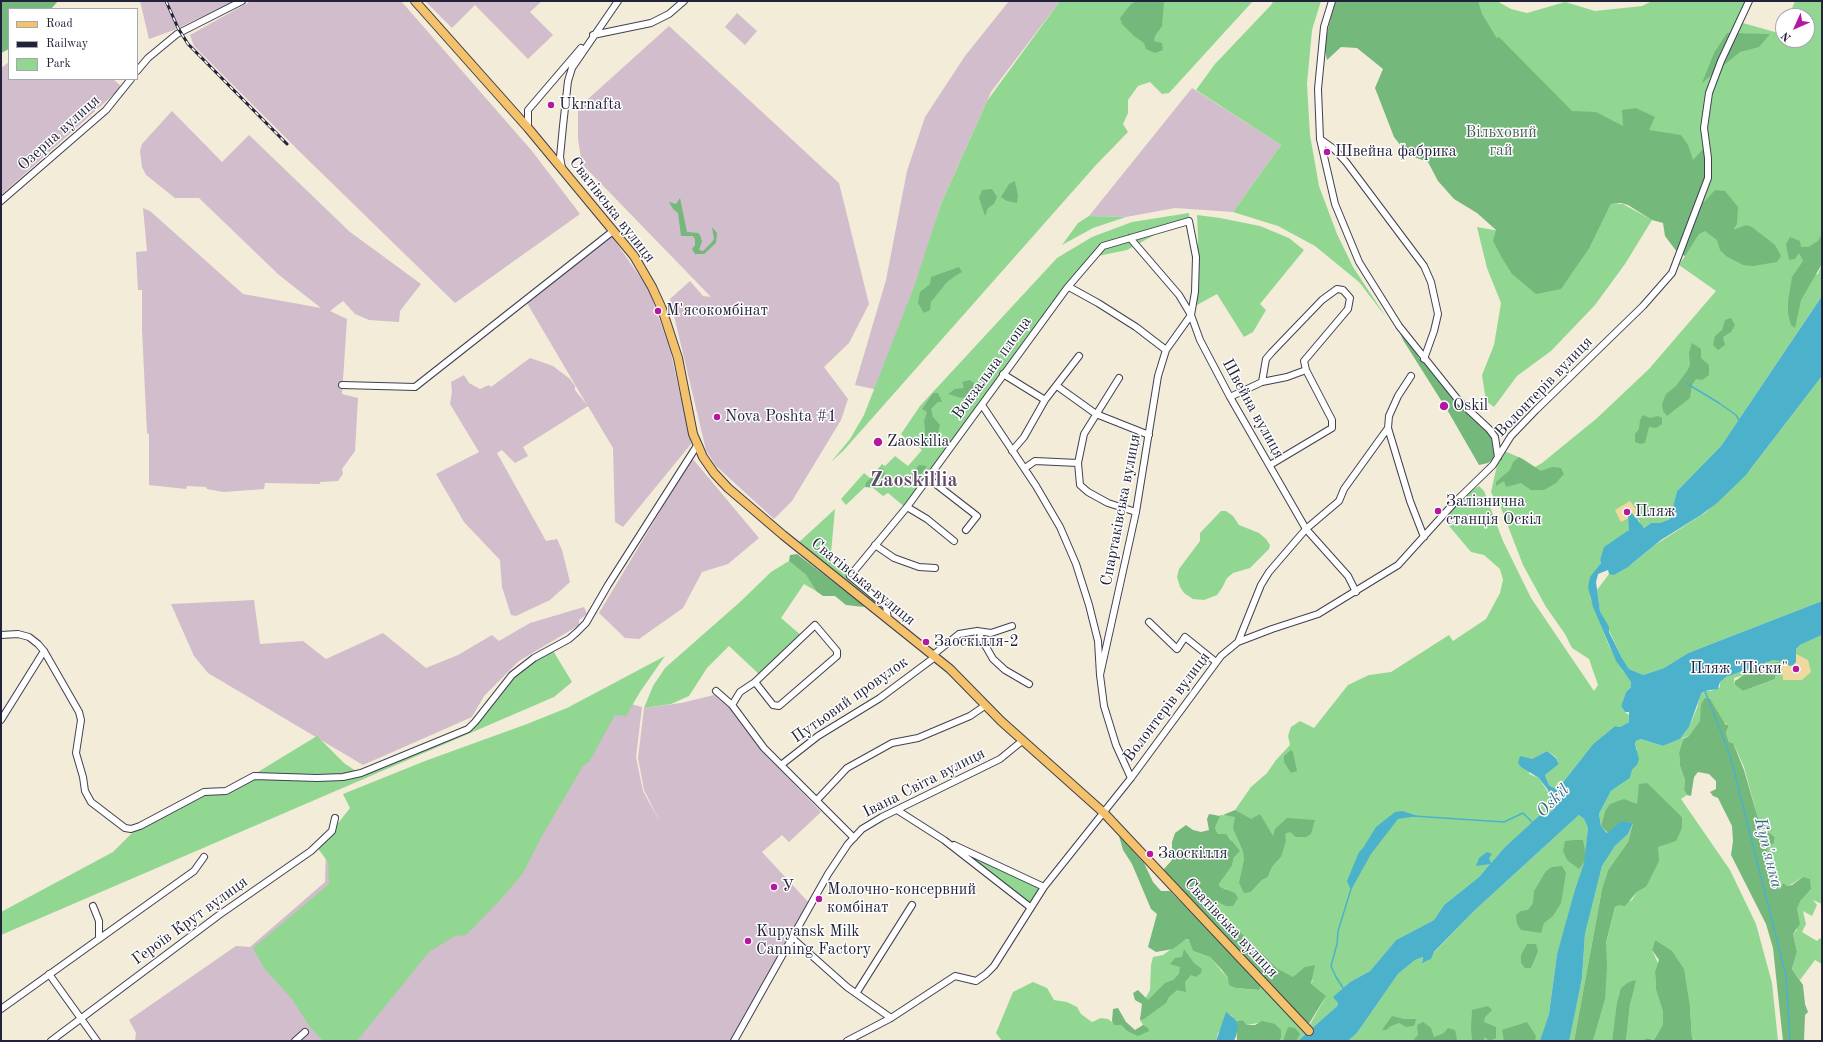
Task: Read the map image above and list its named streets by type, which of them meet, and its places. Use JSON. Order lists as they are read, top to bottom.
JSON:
{
  "streets": {
    "main road": ["Сватівська вулиця"],
    "street": [
      "Озерна вулиця",
      "Вокзальна площа",
      "Волонтерів вулиця",
      "Швейна вулиця",
      "Спартаківська вулиця",
      "Путьовий провулок",
      "Івана Світа вулиця",
      "Героїв Крут вулиця"
    ]
  },
  "crossings": [
    ["Сватівська вулиця", "Вокзальна площа"],
    ["Сватівська вулиця", "Волонтерів вулиця"],
    ["Сватівська вулиця", "Путьовий провулок"],
    ["Сватівська вулиця", "Івана Світа вулиця"],
    ["Вокзальна площа", "Швейна вулиця"],
    ["Вокзальна площа", "Спартаківська вулиця"],
    ["Волонтерів вулиця", "Швейна вулиця"],
    ["Швейна вулиця", "Спартаківська вулиця"]
  ],
  "districts": ["Zaoskillia"],
  "water": ["Oskil", "Куп'янка"],
  "parks": ["Вільховий гай"],
  "places": [
    "Ukrnafta",
    "Швейна фабрика",
    "М'ясокомбінат",
    "Oskil",
    "Nova Poshta #1",
    "Zaoskilia",
    "Залізнична станція Оскіл",
    "Пляж",
    "Заоскілля-2",
    "Пляж \"Піски\"",
    "Заоскілля",
    "У",
    "Молочно-консервний комбінат",
    "Kupyansk Milk Сanning Factory"
  ],
  "legend": ["Road", "Railway", "Park"],
  "north": "bottom left"
}
